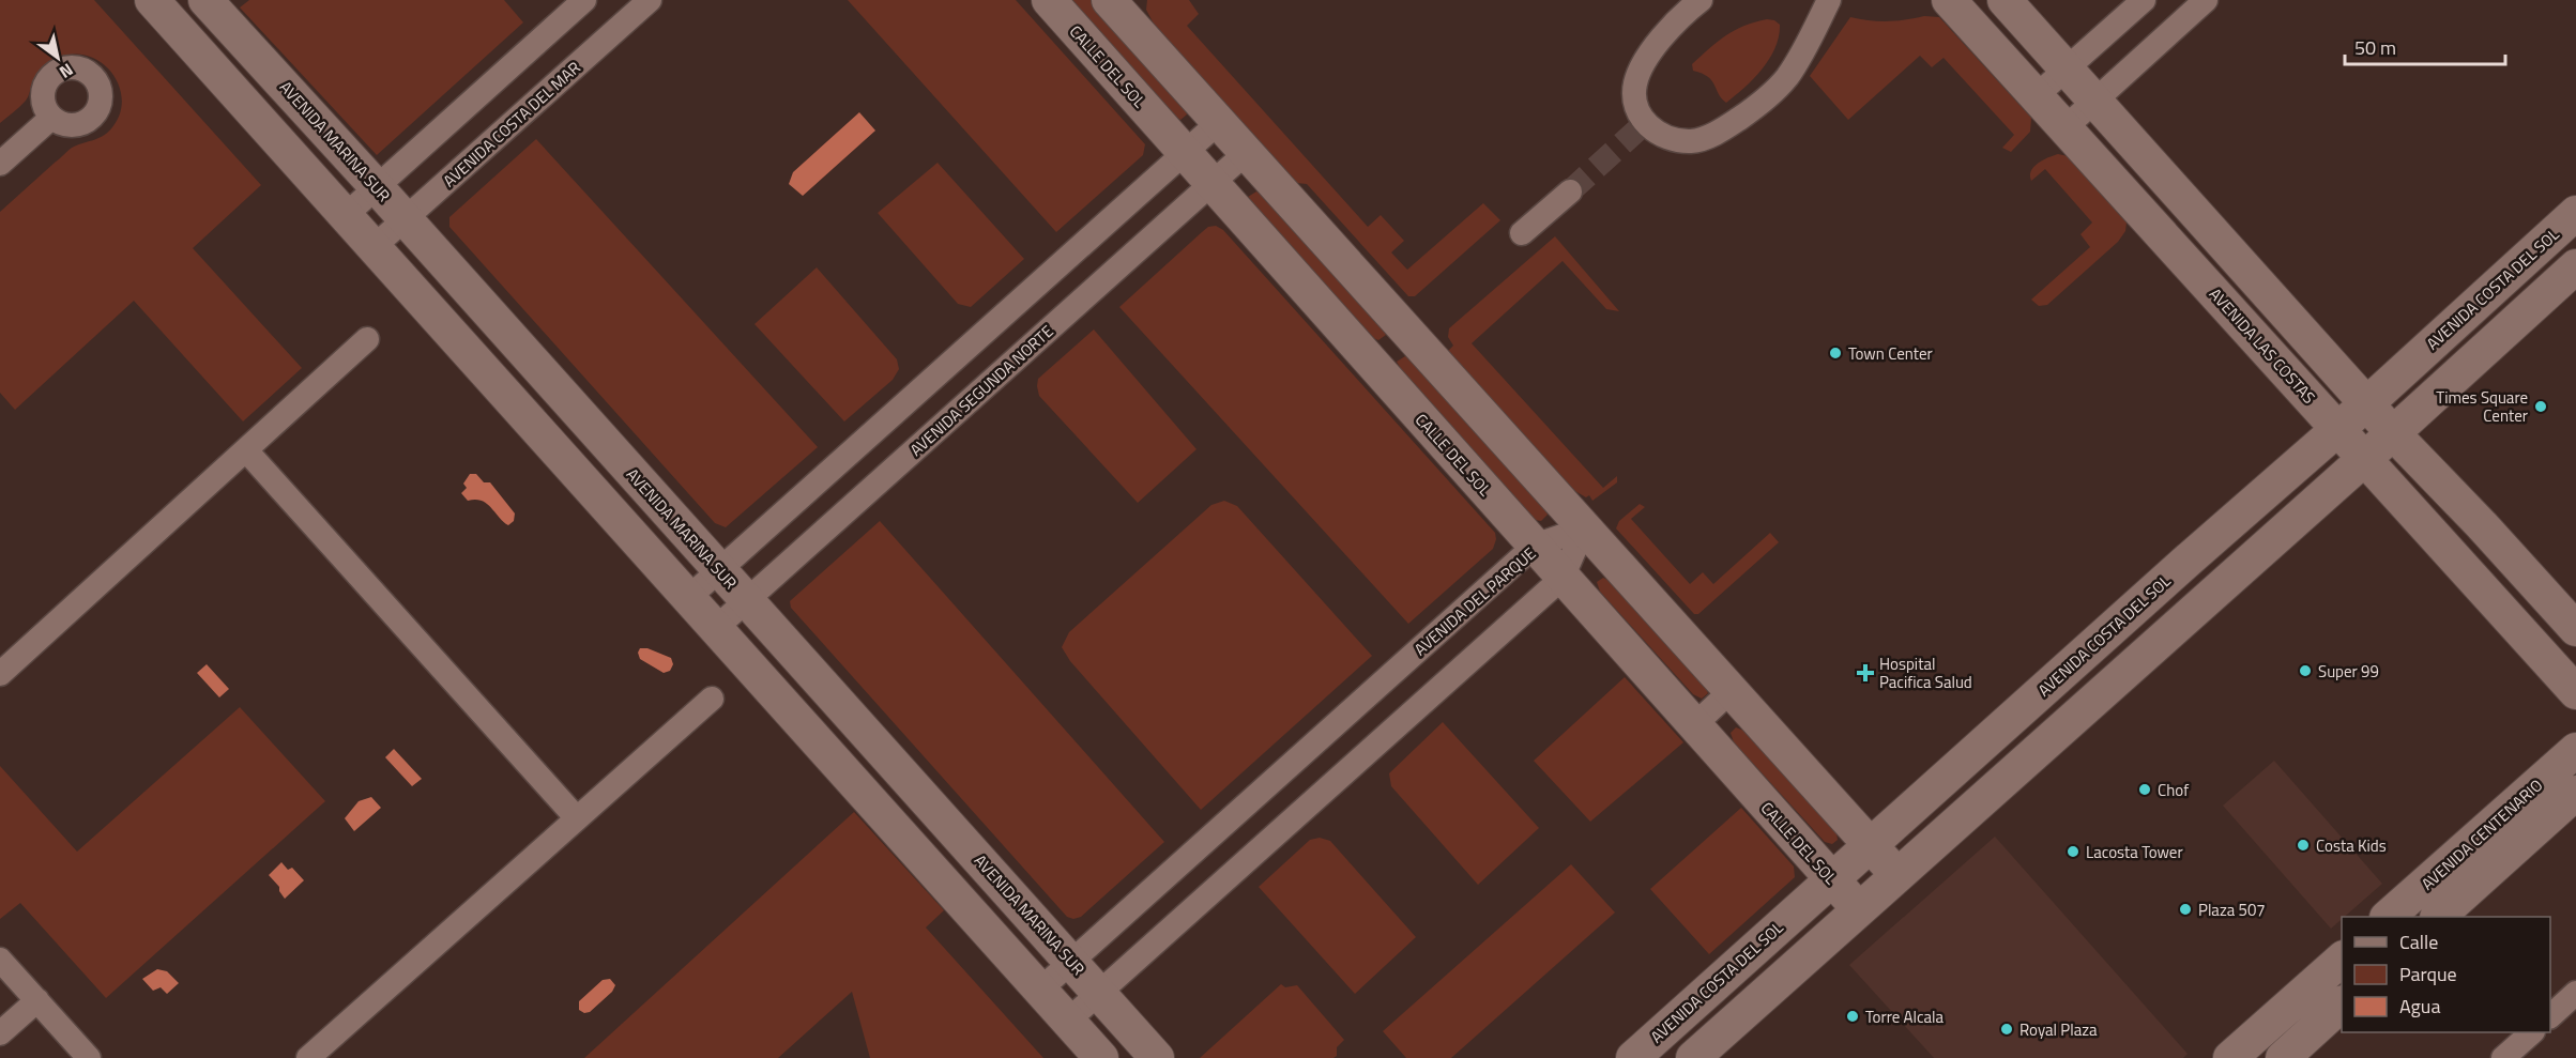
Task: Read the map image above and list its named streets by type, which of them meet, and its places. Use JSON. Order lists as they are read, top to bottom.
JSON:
{
  "streets": {
    "street": [
      "CALLE DEL SOL",
      "AVENIDA COSTA DEL MAR",
      "AVENIDA MARINA SUR",
      "AVENIDA COSTA DEL SOL",
      "AVENIDA LAS COSTAS",
      "AVENIDA SEGUNDA NORTE",
      "AVENIDA DEL PARQUE",
      "AVENIDA CENTENARIO"
    ]
  },
  "crossings": [
    ["CALLE DEL SOL", "AVENIDA COSTA DEL SOL"],
    ["CALLE DEL SOL", "AVENIDA SEGUNDA NORTE"],
    ["CALLE DEL SOL", "AVENIDA DEL PARQUE"],
    ["AVENIDA COSTA DEL MAR", "AVENIDA MARINA SUR"],
    ["AVENIDA MARINA SUR", "AVENIDA SEGUNDA NORTE"],
    ["AVENIDA MARINA SUR", "AVENIDA DEL PARQUE"],
    ["AVENIDA COSTA DEL SOL", "AVENIDA LAS COSTAS"]
  ],
  "places": {
    "other": [
      "Town Center",
      "Times Square Center",
      "Super 99",
      "Chof",
      "Costa Kids",
      "Lacosta Tower",
      "Plaza 507",
      "Torre Alcala",
      "Royal Plaza"
    ],
    "health": ["Hospital Pacifica Salud"]
  },
  "legend": ["Calle", "Parque", "Agua"],
  "scale_bar": "50 m",
  "north": "bottom right"
}
